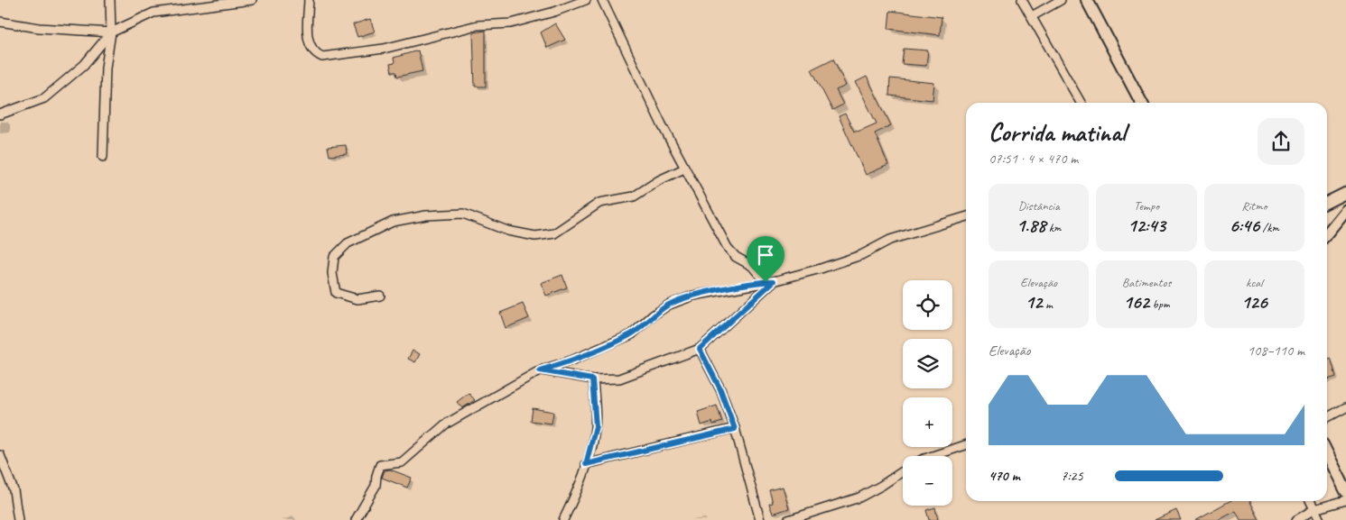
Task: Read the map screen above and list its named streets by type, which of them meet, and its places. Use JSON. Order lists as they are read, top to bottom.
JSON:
{
  "page": {
    "heading": ["Corrida matinal", "07:51 · 4 × 470 m"],
    "stats": [
      ["Distância", "1.88 km"],
      ["Tempo", "12:43"],
      ["Ritmo", "6:46 /km"],
      ["Elevação", "12 m"],
      ["Batimentos", "162 bpm"],
      ["kcal", "126"]
    ],
    "map_buttons": ["+", "−"],
    "chart": ["Elevação", "108–110 m"],
    "list": [
      {
        "name": "470 m",
        "note": "7:25"
      }
    ]
  }
}
